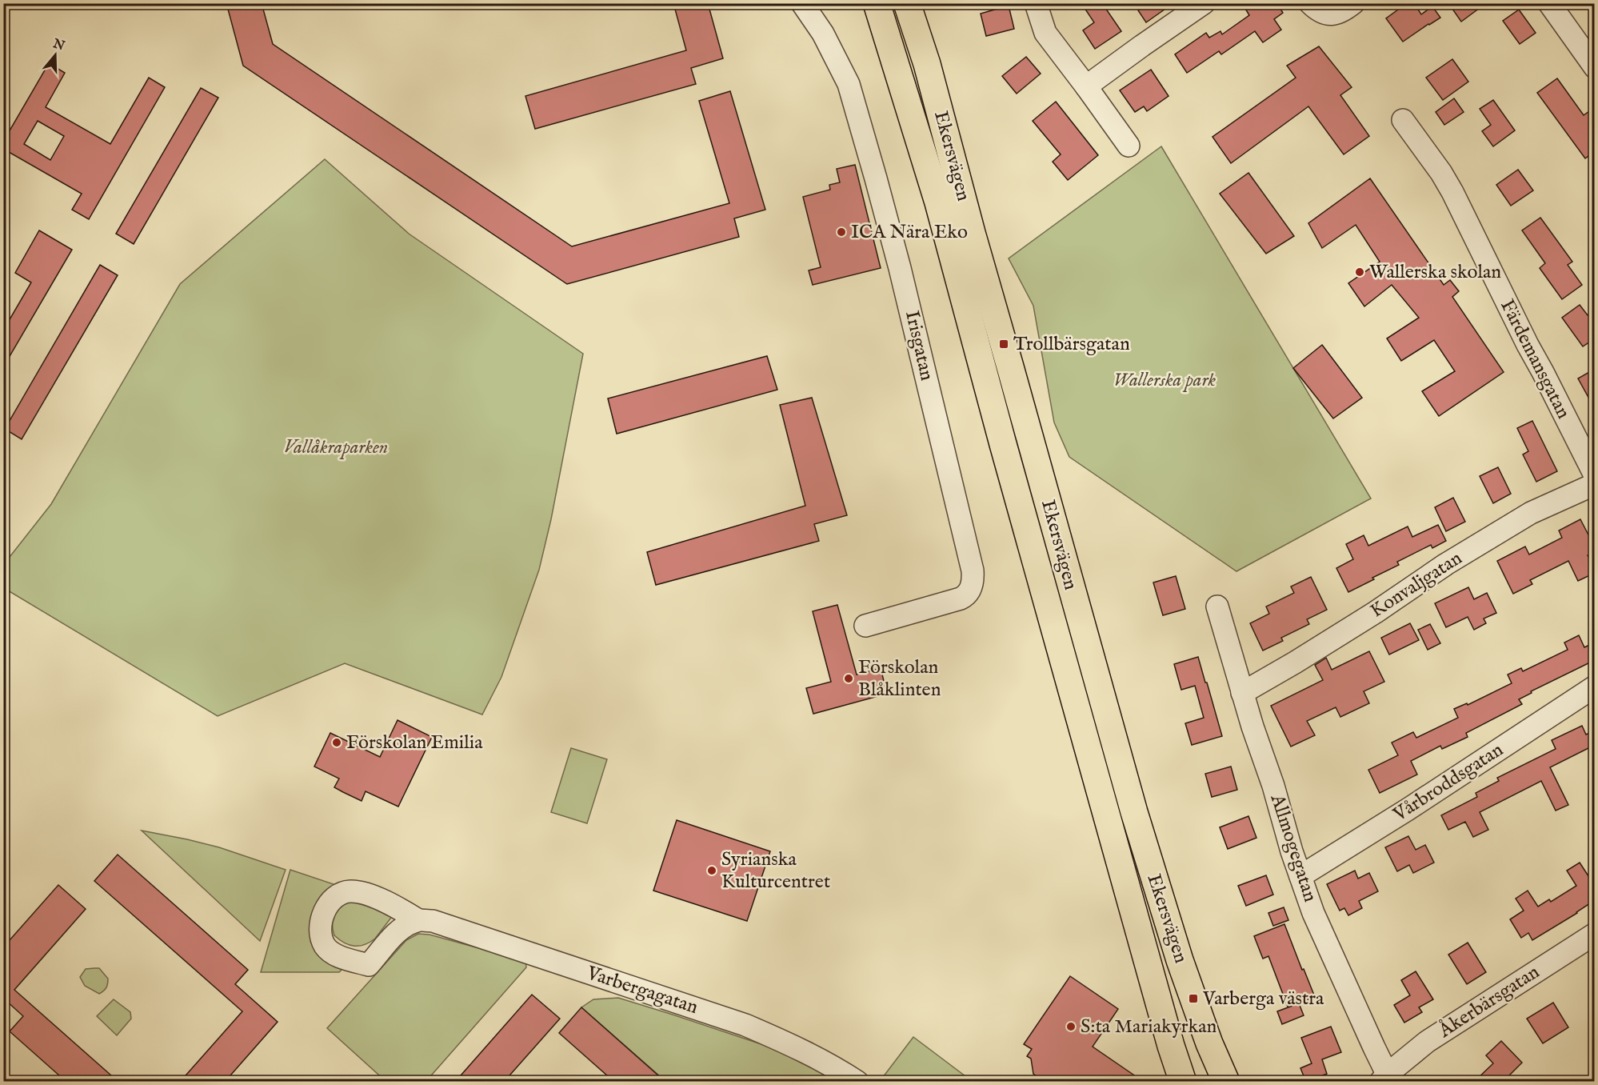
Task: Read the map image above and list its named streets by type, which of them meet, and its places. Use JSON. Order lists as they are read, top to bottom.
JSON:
{
  "streets": {
    "main road": ["Ekersvägen"],
    "street": [
      "Irisgatan",
      "Färdemansgatan",
      "Konvaljgatan",
      "Vårbroddsgatan",
      "Allmogegatan",
      "Varbergagatan",
      "Åkerbärsgatan"
    ]
  },
  "crossings": [
    ["Konvaljgatan", "Allmogegatan"],
    ["Vårbroddsgatan", "Allmogegatan"],
    ["Allmogegatan", "Åkerbärsgatan"]
  ],
  "parks": ["Wallerska park", "Vallåkraparken"],
  "places": {
    "other": [
      "ICA Nära Eko",
      "Wallerska skolan",
      "Förskolan Blåklinten",
      "Förskolan Emilia",
      "Syrianska Kulturcentret",
      "S:ta Mariakyrkan"
    ],
    "transit": ["Trollbärsgatan", "Varberga västra"]
  },
  "north": "top"
}
